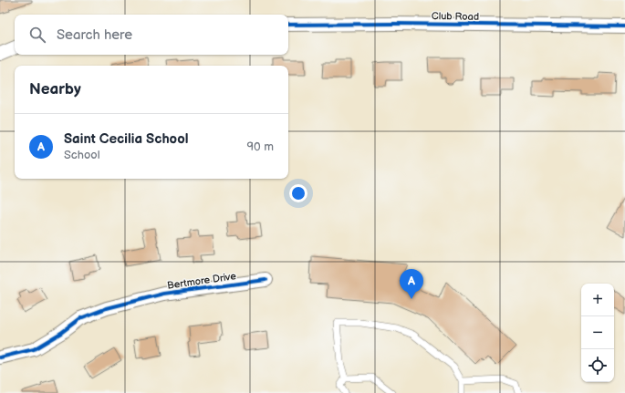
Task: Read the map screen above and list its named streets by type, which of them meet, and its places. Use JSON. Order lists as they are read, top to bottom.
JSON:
{
  "streets": {
    "street": ["Club Road", "Bertmore Drive"]
  },
  "page": {
    "search": "Search here",
    "heading": "Nearby",
    "list": [
      {
        "mark": "A",
        "name": "Saint Cecilia School",
        "note": "School",
        "value": "90 m"
      }
    ],
    "pins": "A",
    "map_buttons": ["+", "−"]
  }
}
